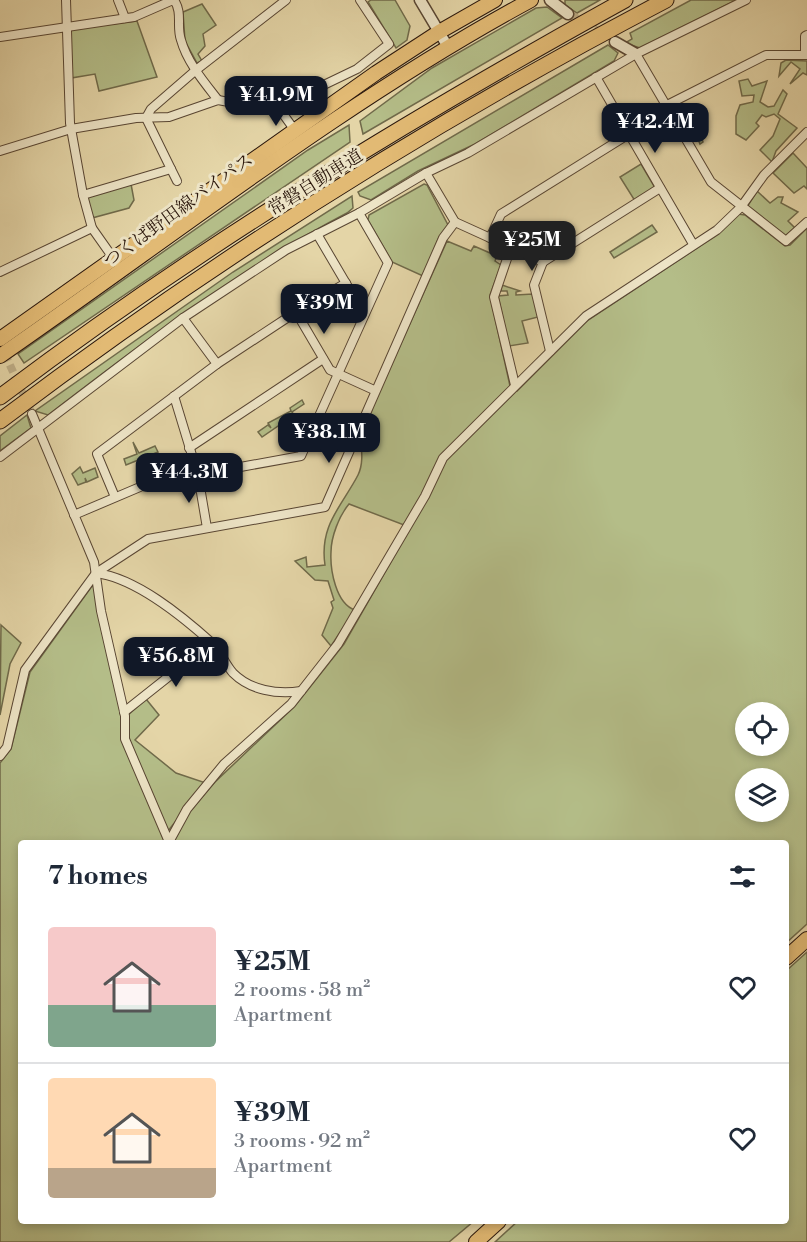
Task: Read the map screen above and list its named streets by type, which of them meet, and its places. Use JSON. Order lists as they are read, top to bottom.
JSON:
{
  "streets": {
    "highway": ["常磐自動車道"],
    "main road": ["つくば野田線バイパス"]
  },
  "page": {
    "price": [
      "¥41.9M",
      "¥42.4M",
      "¥25M",
      "¥39M",
      "¥38.1M",
      "¥44.3M",
      "¥56.8M"
    ],
    "heading": "7 homes",
    "list": [
      {
        "name": "¥25M",
        "note": "2 rooms · 58 m² · Apartment"
      },
      {
        "name": "¥39M",
        "note": "3 rooms · 92 m² · Apartment"
      }
    ]
  }
}
